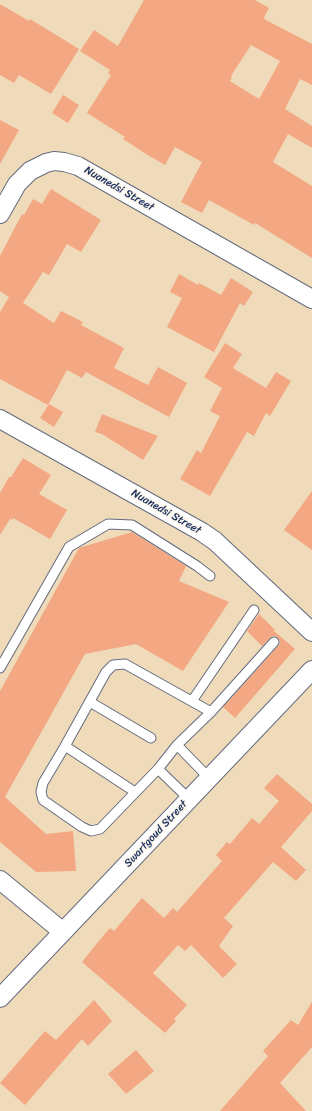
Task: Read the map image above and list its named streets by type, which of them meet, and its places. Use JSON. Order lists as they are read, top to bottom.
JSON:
{
  "streets": {
    "street": ["Nuanedsi Street", "Swartgoud Street"]
  }
}
